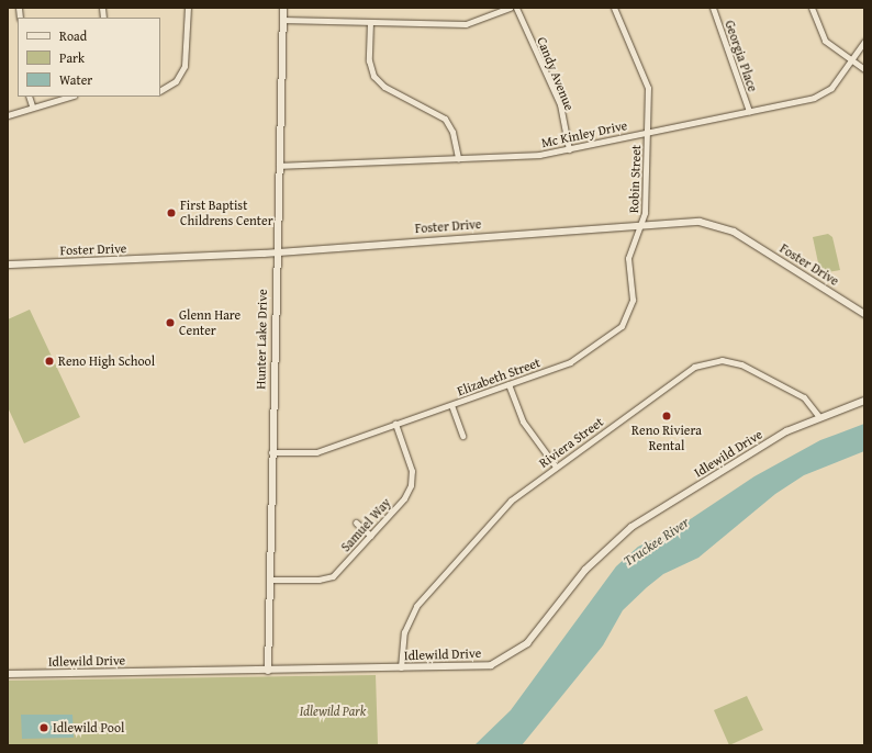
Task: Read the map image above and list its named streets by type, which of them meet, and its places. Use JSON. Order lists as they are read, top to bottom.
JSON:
{
  "streets": {
    "street": [
      "Georgia Place",
      "Candy Avenue",
      "Mc Kinley Drive",
      "Robin Street",
      "Foster Drive",
      "Hunter Lake Drive",
      "Elizabeth Street",
      "Riviera Street",
      "Idlewild Drive",
      "Samuel Way"
    ]
  },
  "crossings": [
    ["Georgia Place", "Mc Kinley Drive"],
    ["Candy Avenue", "Mc Kinley Drive"],
    ["Mc Kinley Drive", "Robin Street"],
    ["Mc Kinley Drive", "Hunter Lake Drive"],
    ["Robin Street", "Foster Drive"],
    ["Robin Street", "Elizabeth Street"],
    ["Foster Drive", "Hunter Lake Drive"],
    ["Foster Drive", "Elizabeth Street"],
    ["Hunter Lake Drive", "Elizabeth Street"],
    ["Hunter Lake Drive", "Idlewild Drive"],
    ["Hunter Lake Drive", "Samuel Way"],
    ["Elizabeth Street", "Samuel Way"],
    ["Riviera Street", "Idlewild Drive"]
  ],
  "water": ["Truckee River"],
  "parks": ["Idlewild Park"],
  "places": [
    "First Baptist Childrens Center",
    "Glenn Hare Center",
    "Reno High School",
    "Reno Riviera Rental",
    "Idlewild Pool"
  ],
  "legend": ["Road", "Park", "Water"]
}
